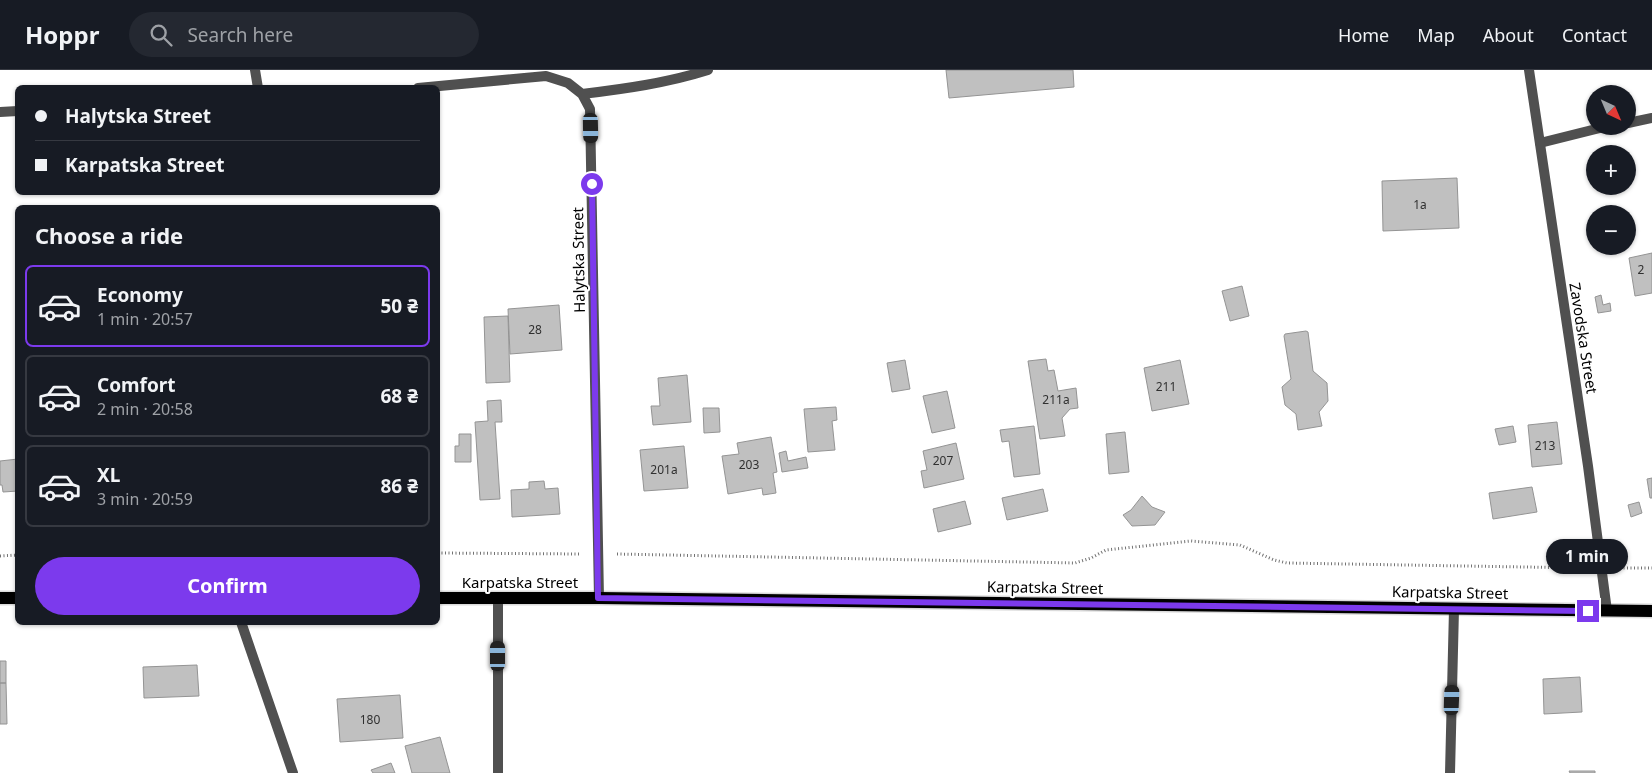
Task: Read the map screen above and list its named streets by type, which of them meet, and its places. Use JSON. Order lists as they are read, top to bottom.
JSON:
{
  "streets": {
    "main road": ["Karpatska Street"],
    "street": ["Halytska Street", "Zavodska Street"]
  },
  "crossings": [
    ["Halytska Street", "Karpatska Street"],
    ["Zavodska Street", "Karpatska Street"]
  ],
  "house_numbers": [
    "1а",
    "2",
    "28",
    "211",
    "211а",
    "213",
    "207",
    "203",
    "201а",
    "180"
  ],
  "north": "bottom right",
  "page": {
    "header": "Hoppr",
    "search": "Search here",
    "nav": [
      "Home",
      "Map",
      "About",
      "Contact"
    ],
    "map_buttons": ["+", "−"],
    "banner": ["Halytska Street", "Karpatska Street"],
    "heading": "Choose a ride",
    "list": [
      {
        "name": "Economy",
        "note": "1 min · 20:57",
        "value": "50 ₴"
      },
      {
        "name": "Comfort",
        "note": "2 min · 20:58",
        "value": "68 ₴"
      },
      {
        "name": "XL",
        "note": "3 min · 20:59",
        "value": "86 ₴"
      }
    ],
    "bubble": "1 min",
    "buttons": "Confirm"
  }
}
